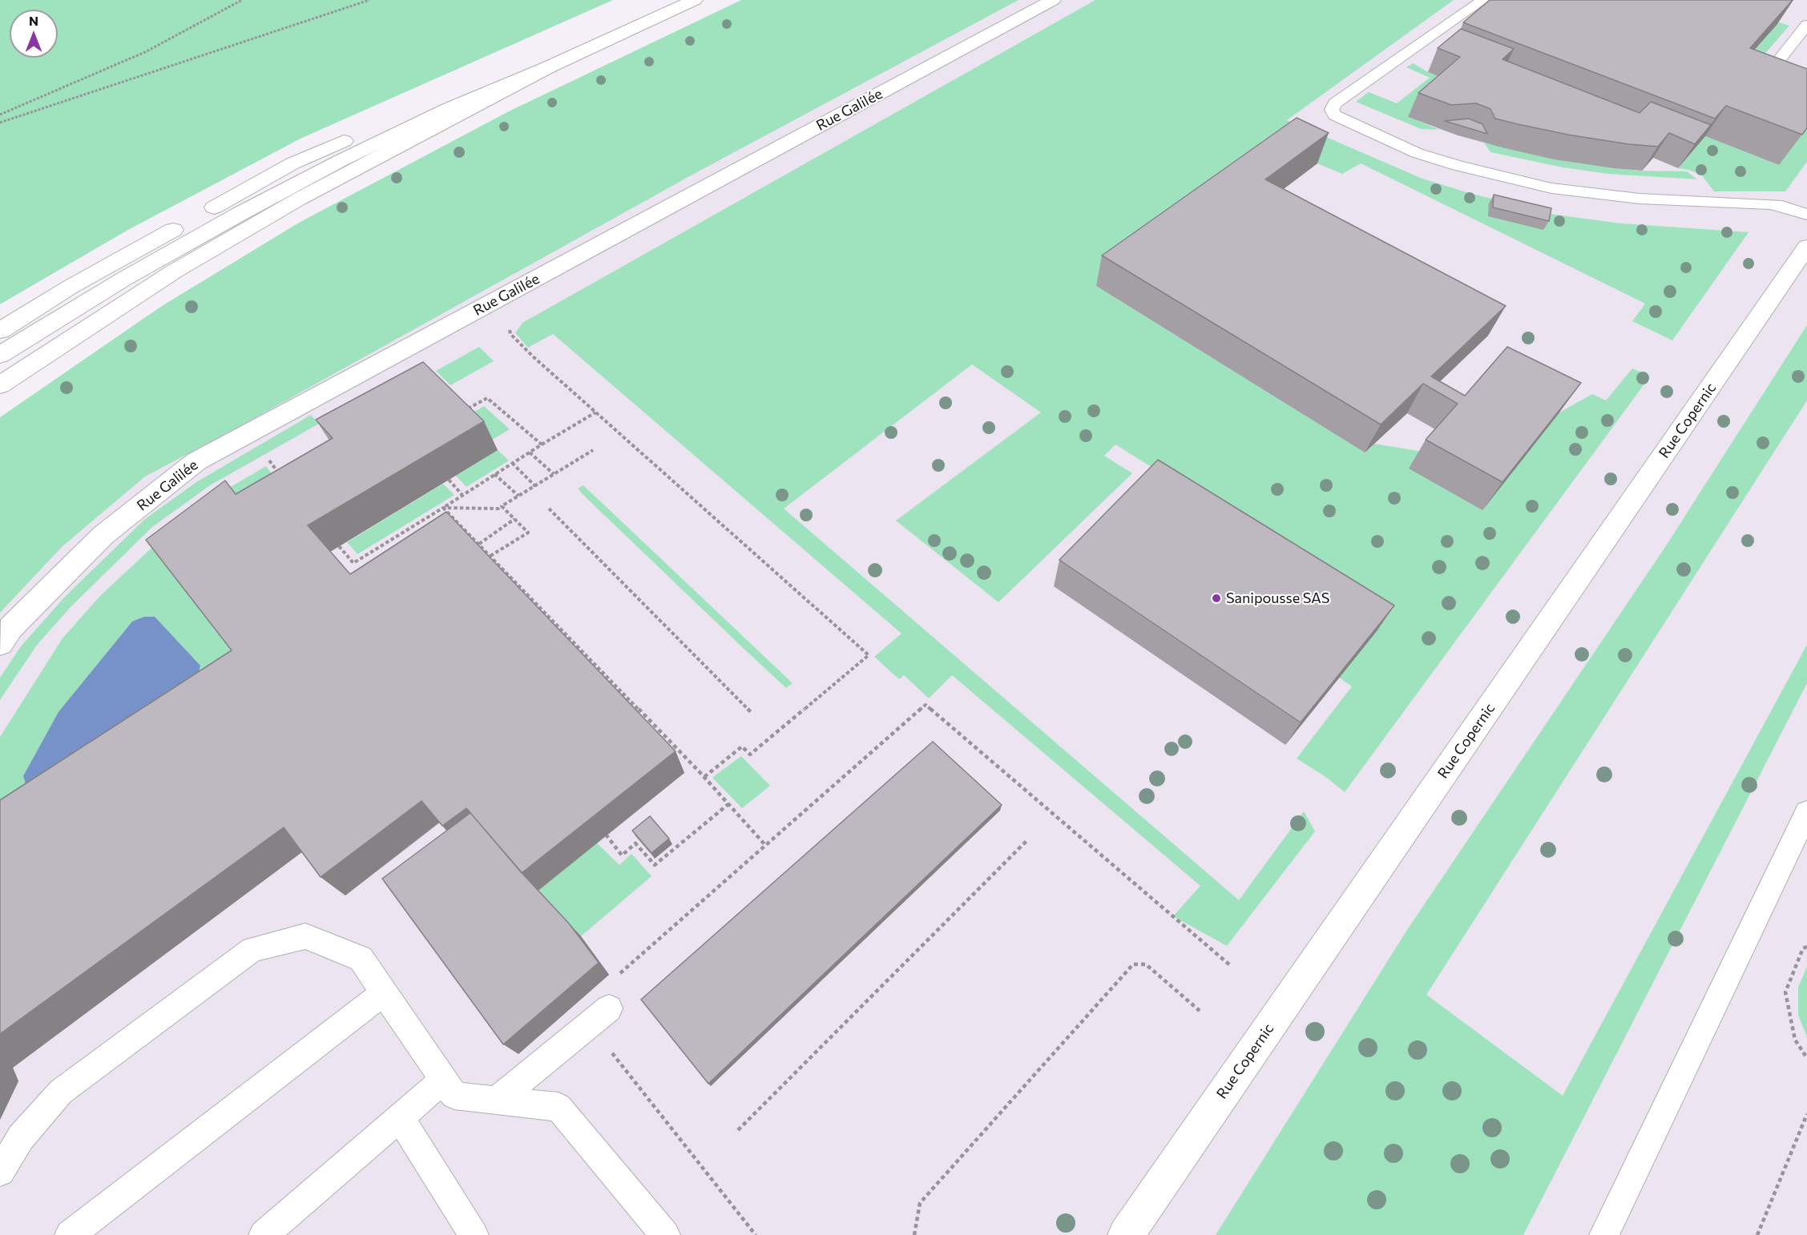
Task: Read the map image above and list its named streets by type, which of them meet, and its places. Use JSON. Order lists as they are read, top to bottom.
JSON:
{
  "streets": {
    "main road": ["Rue Galilée", "Rue Copernic"]
  },
  "places": ["Sanipousse SAS"],
  "north": "top"
}
